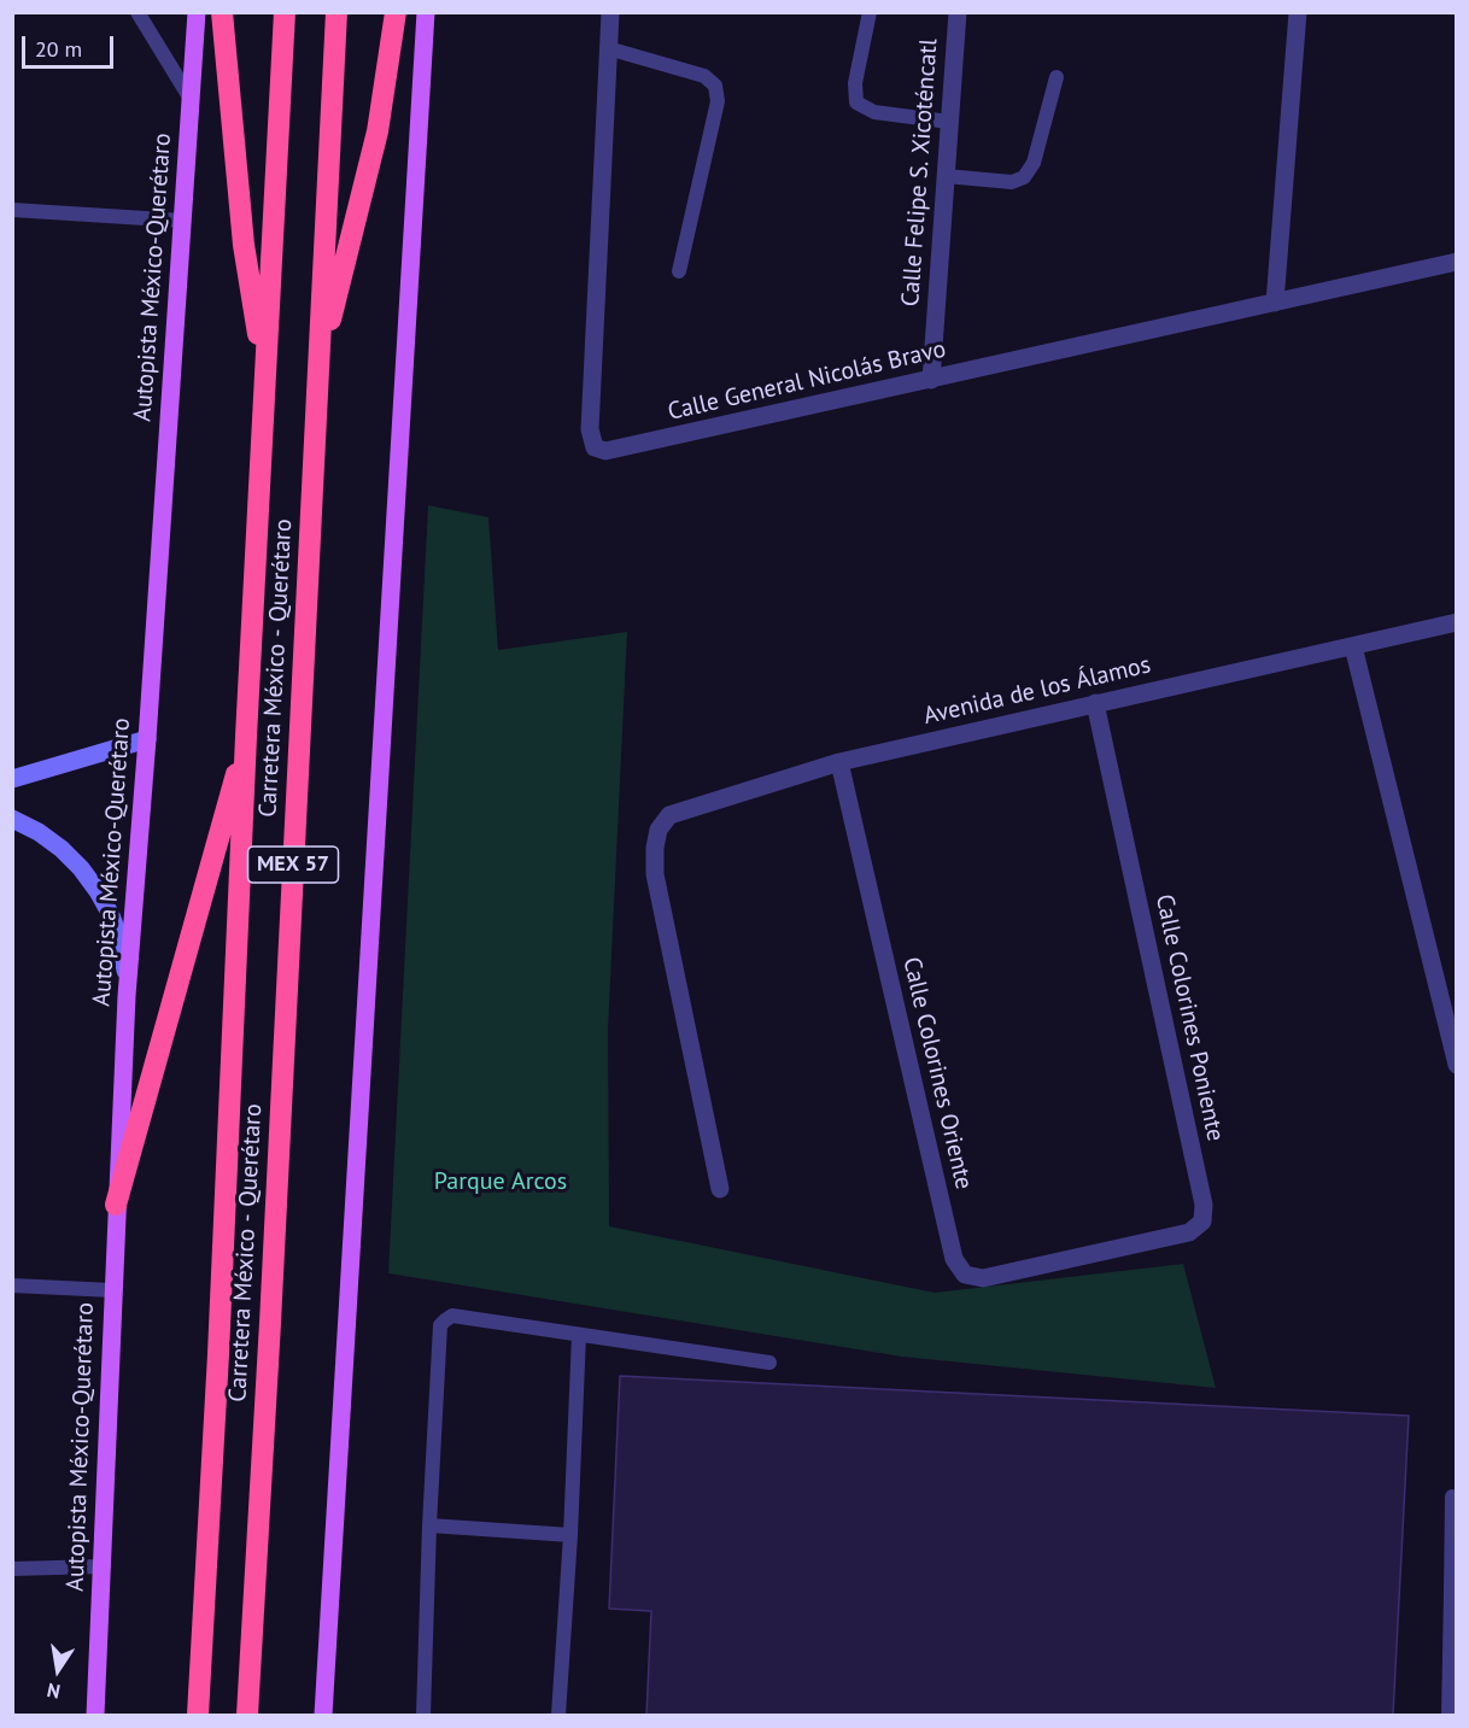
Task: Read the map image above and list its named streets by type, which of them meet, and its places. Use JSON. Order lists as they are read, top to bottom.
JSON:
{
  "streets": {
    "highway": ["Carretera México - Querétaro", "MEX 57"],
    "main road": ["Autopista México-Querétaro"],
    "street": [
      "Calle Felipe S. Xicoténcatl",
      "Calle General Nicolás Bravo",
      "Avenida de los Álamos",
      "Calle Colorines Poniente",
      "Calle Colorines Oriente"
    ]
  },
  "crossings": [
    ["Calle Felipe S. Xicoténcatl", "Calle General Nicolás Bravo"],
    ["Avenida de los Álamos", "Calle Colorines Poniente"],
    ["Avenida de los Álamos", "Calle Colorines Oriente"],
    ["Calle Colorines Poniente", "Calle Colorines Oriente"]
  ],
  "parks": ["Parque Arcos"],
  "scale_bar": "20 m",
  "north": "bottom"
}
